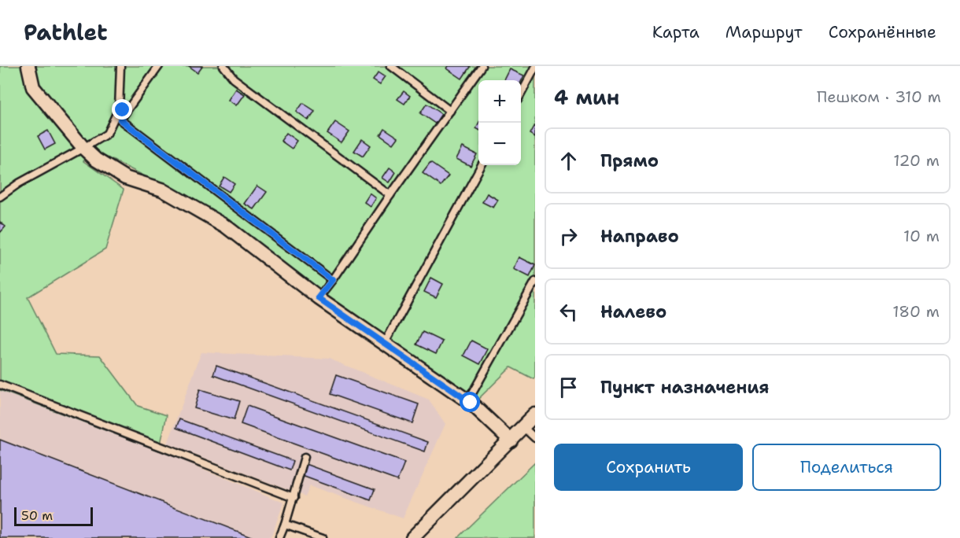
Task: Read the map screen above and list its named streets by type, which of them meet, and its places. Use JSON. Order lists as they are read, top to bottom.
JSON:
{
  "scale_bar": "50 m",
  "page": {
    "header": "Pathlet",
    "nav": ["Карта", "Маршрут", "Сохранённые"],
    "heading": ["4 мин", "Пешком · 310 m"],
    "map_buttons": ["+", "−"],
    "list": [
      ["Прямо", "120 m"],
      ["Направо", "10 m"],
      ["Налево", "180 m"],
      "Пункт назначения"
    ],
    "buttons": ["Сохранить", "Поделиться"],
    "scale": "50 m"
  }
}
